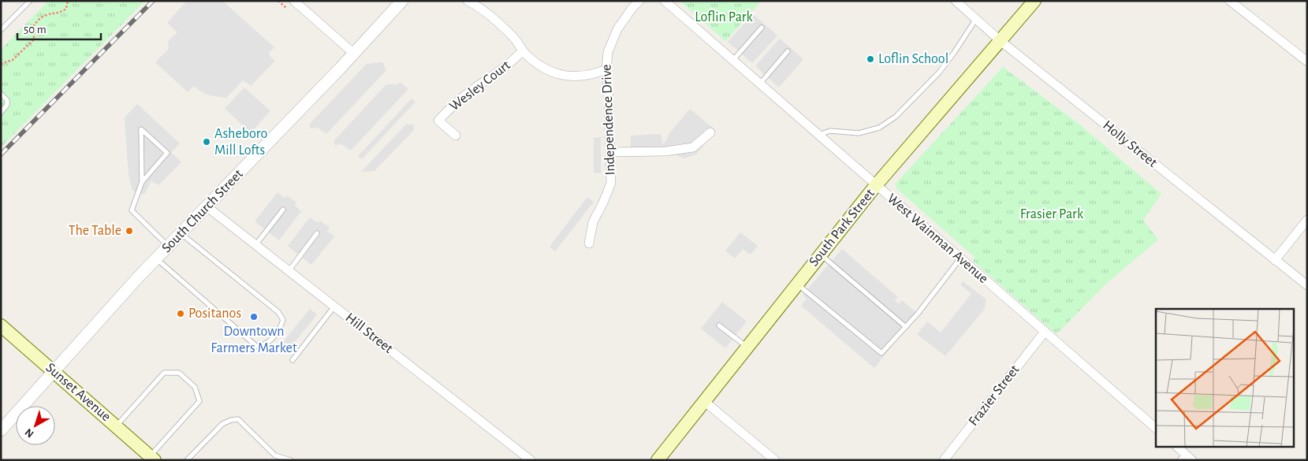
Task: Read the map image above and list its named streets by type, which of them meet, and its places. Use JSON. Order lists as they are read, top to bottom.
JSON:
{
  "streets": {
    "main road": ["South Park Street", "Sunset Avenue"],
    "street": [
      "Wesley Court",
      "Independence Drive",
      "Holly Street",
      "South Church Street",
      "West Wainman Avenue",
      "Hill Street",
      "Frazier Street"
    ]
  },
  "crossings": [
    ["Holly Street", "South Park Street"],
    ["South Church Street", "Hill Street"],
    ["South Church Street", "Sunset Avenue"],
    ["South Park Street", "West Wainman Avenue"],
    ["West Wainman Avenue", "Frazier Street"]
  ],
  "parks": ["Loflin Park", "Frasier Park"],
  "places": [
    "Loflin School",
    "Asheboro Mill Lofts",
    "The Table",
    "Positanos",
    "Downtown Farmers Market"
  ],
  "scale_bar": "50 m",
  "north": "bottom left"
}
